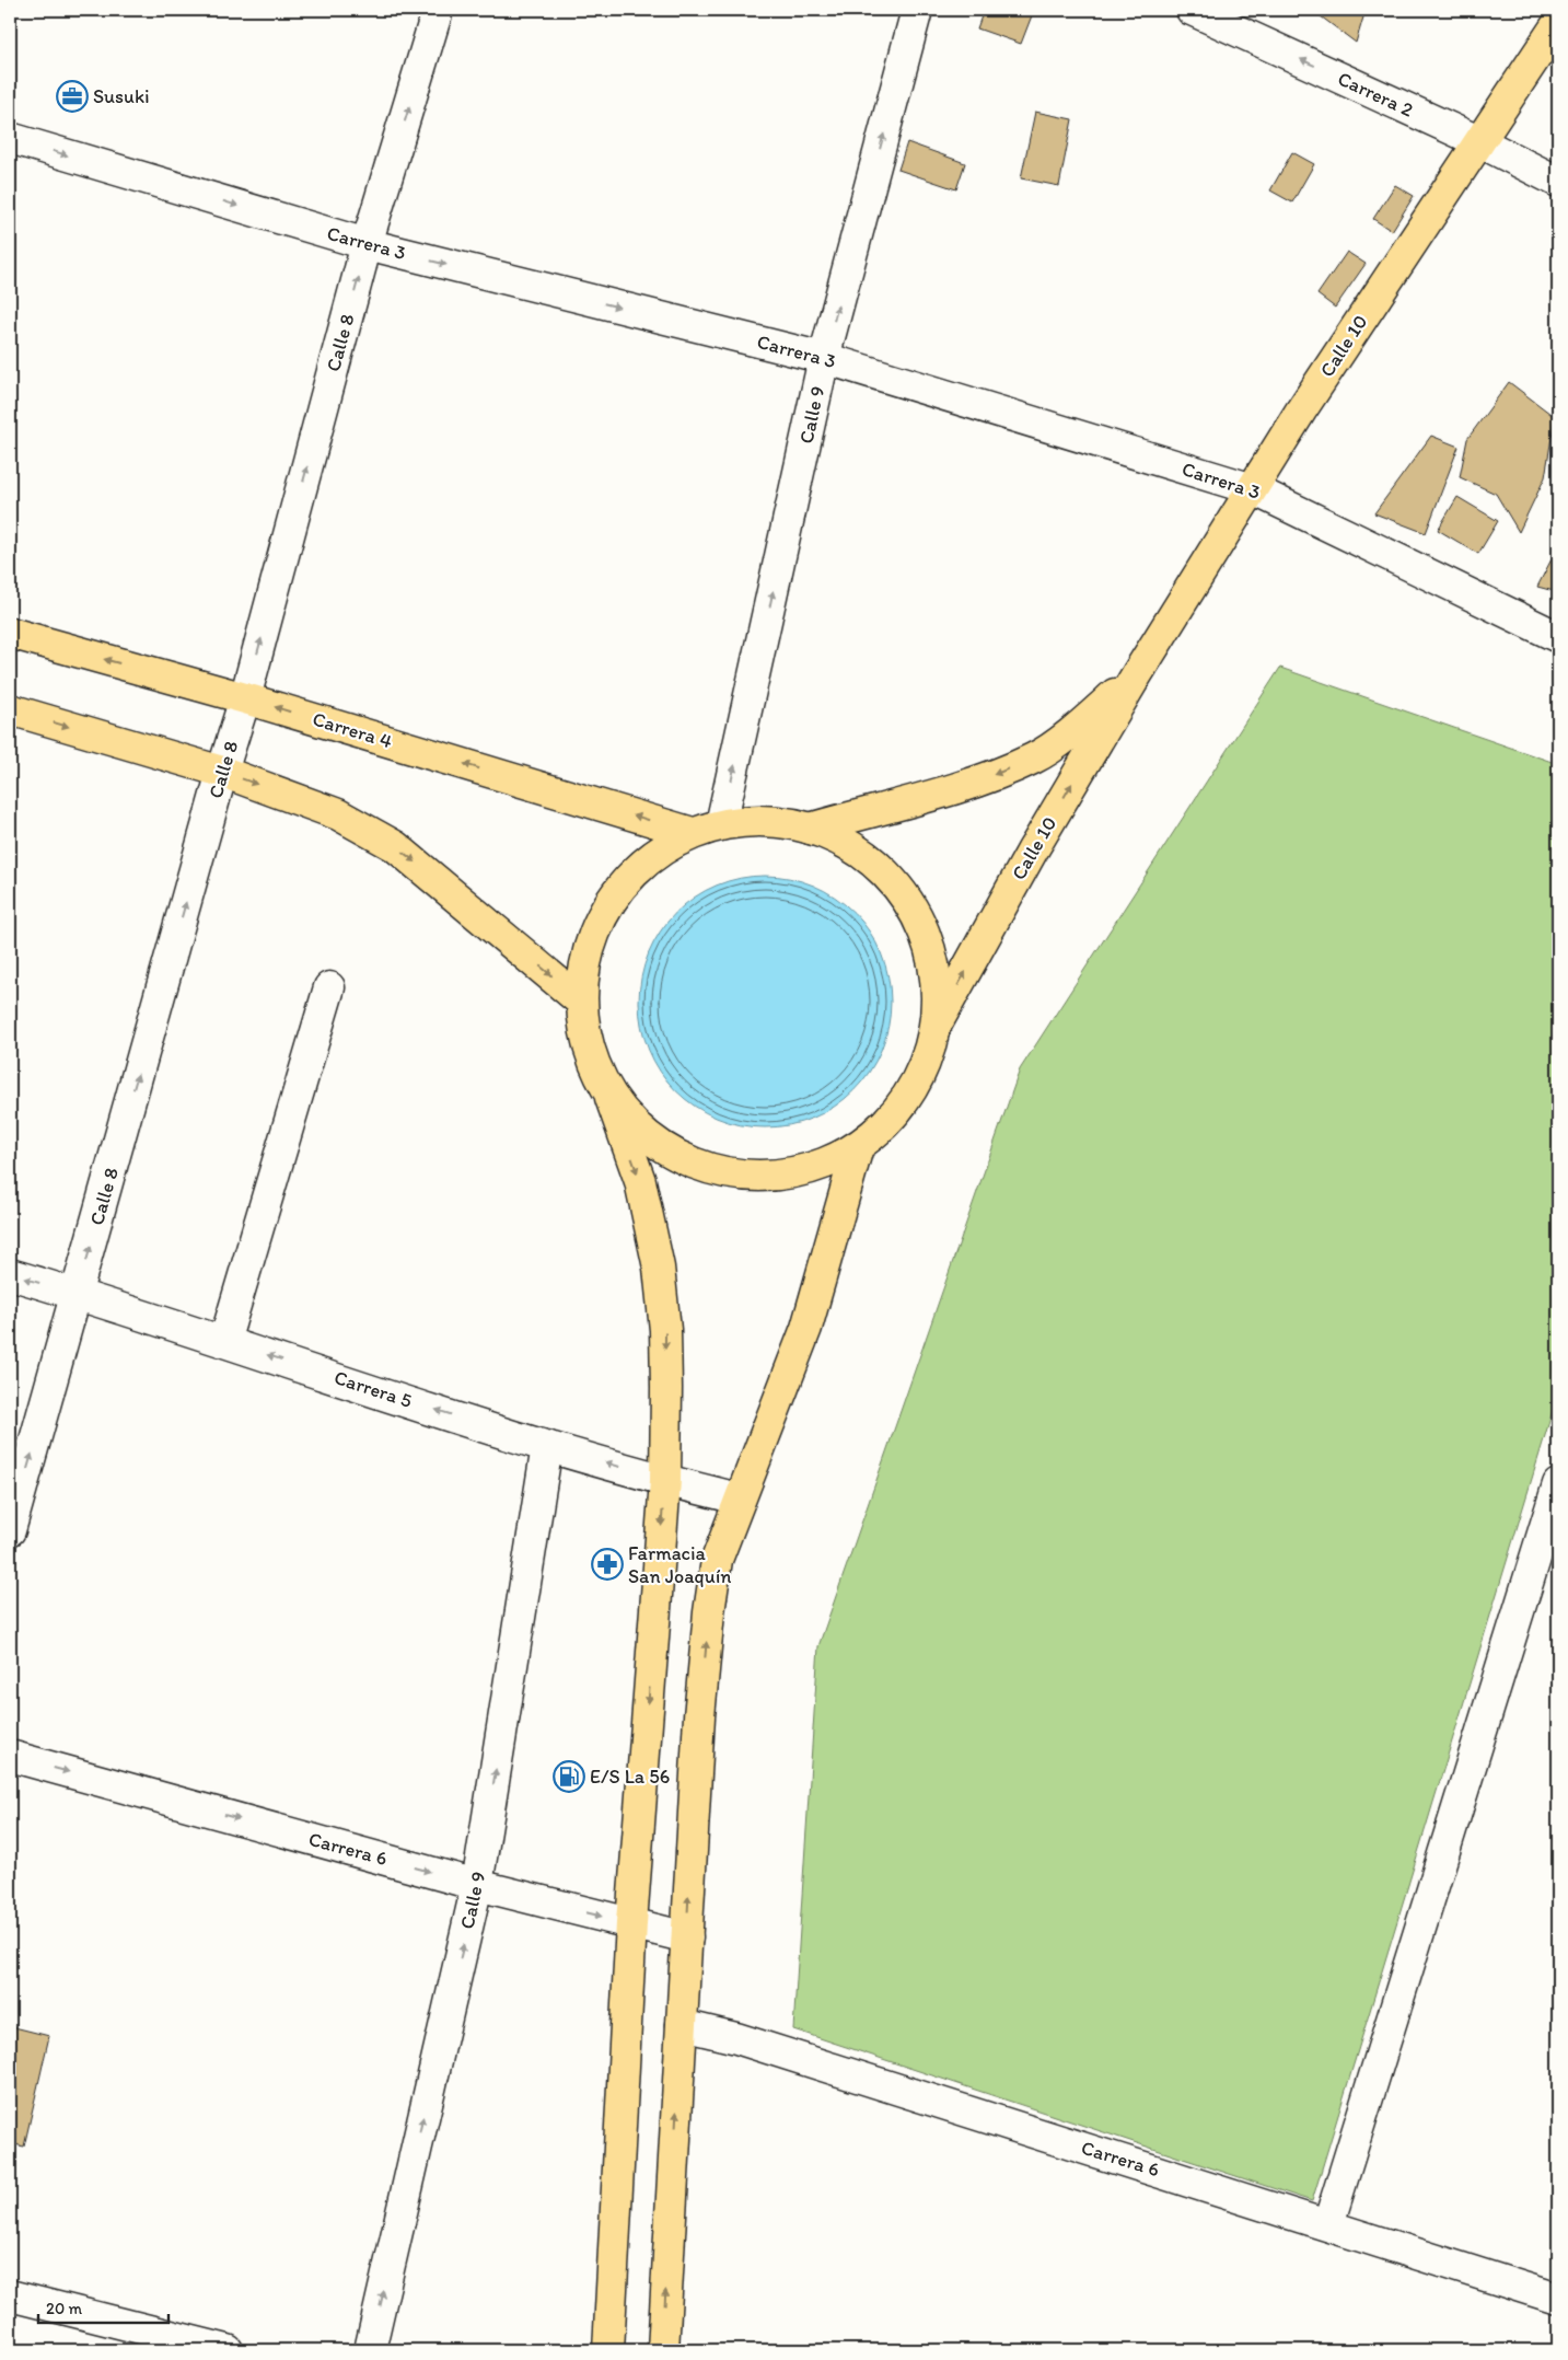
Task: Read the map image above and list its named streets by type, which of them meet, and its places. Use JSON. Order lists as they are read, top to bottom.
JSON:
{
  "streets": {
    "main road": ["Calle 10", "Carrera 4"],
    "street": [
      "Carrera 2",
      "Carrera 3",
      "Calle 8",
      "Calle 9",
      "Carrera 5",
      "Carrera 6"
    ]
  },
  "crossings": [
    ["Carrera 2", "Calle 10"],
    ["Carrera 3", "Calle 8"],
    ["Carrera 3", "Calle 10"],
    ["Carrera 3", "Calle 9"],
    ["Calle 8", "Carrera 4"],
    ["Calle 8", "Carrera 5"],
    ["Calle 9", "Carrera 5"],
    ["Calle 9", "Carrera 6"]
  ],
  "one_way": [
    "Carrera 2",
    "Carrera 3",
    "Calle 8",
    "Calle 9",
    "Carrera 5",
    "Carrera 6"
  ],
  "places": {
    "office": ["Susuki"],
    "pharmacy": ["Farmacia San Joaquín"],
    "fuel station": ["E/S La 56"]
  },
  "scale_bar": "20 m"
}
